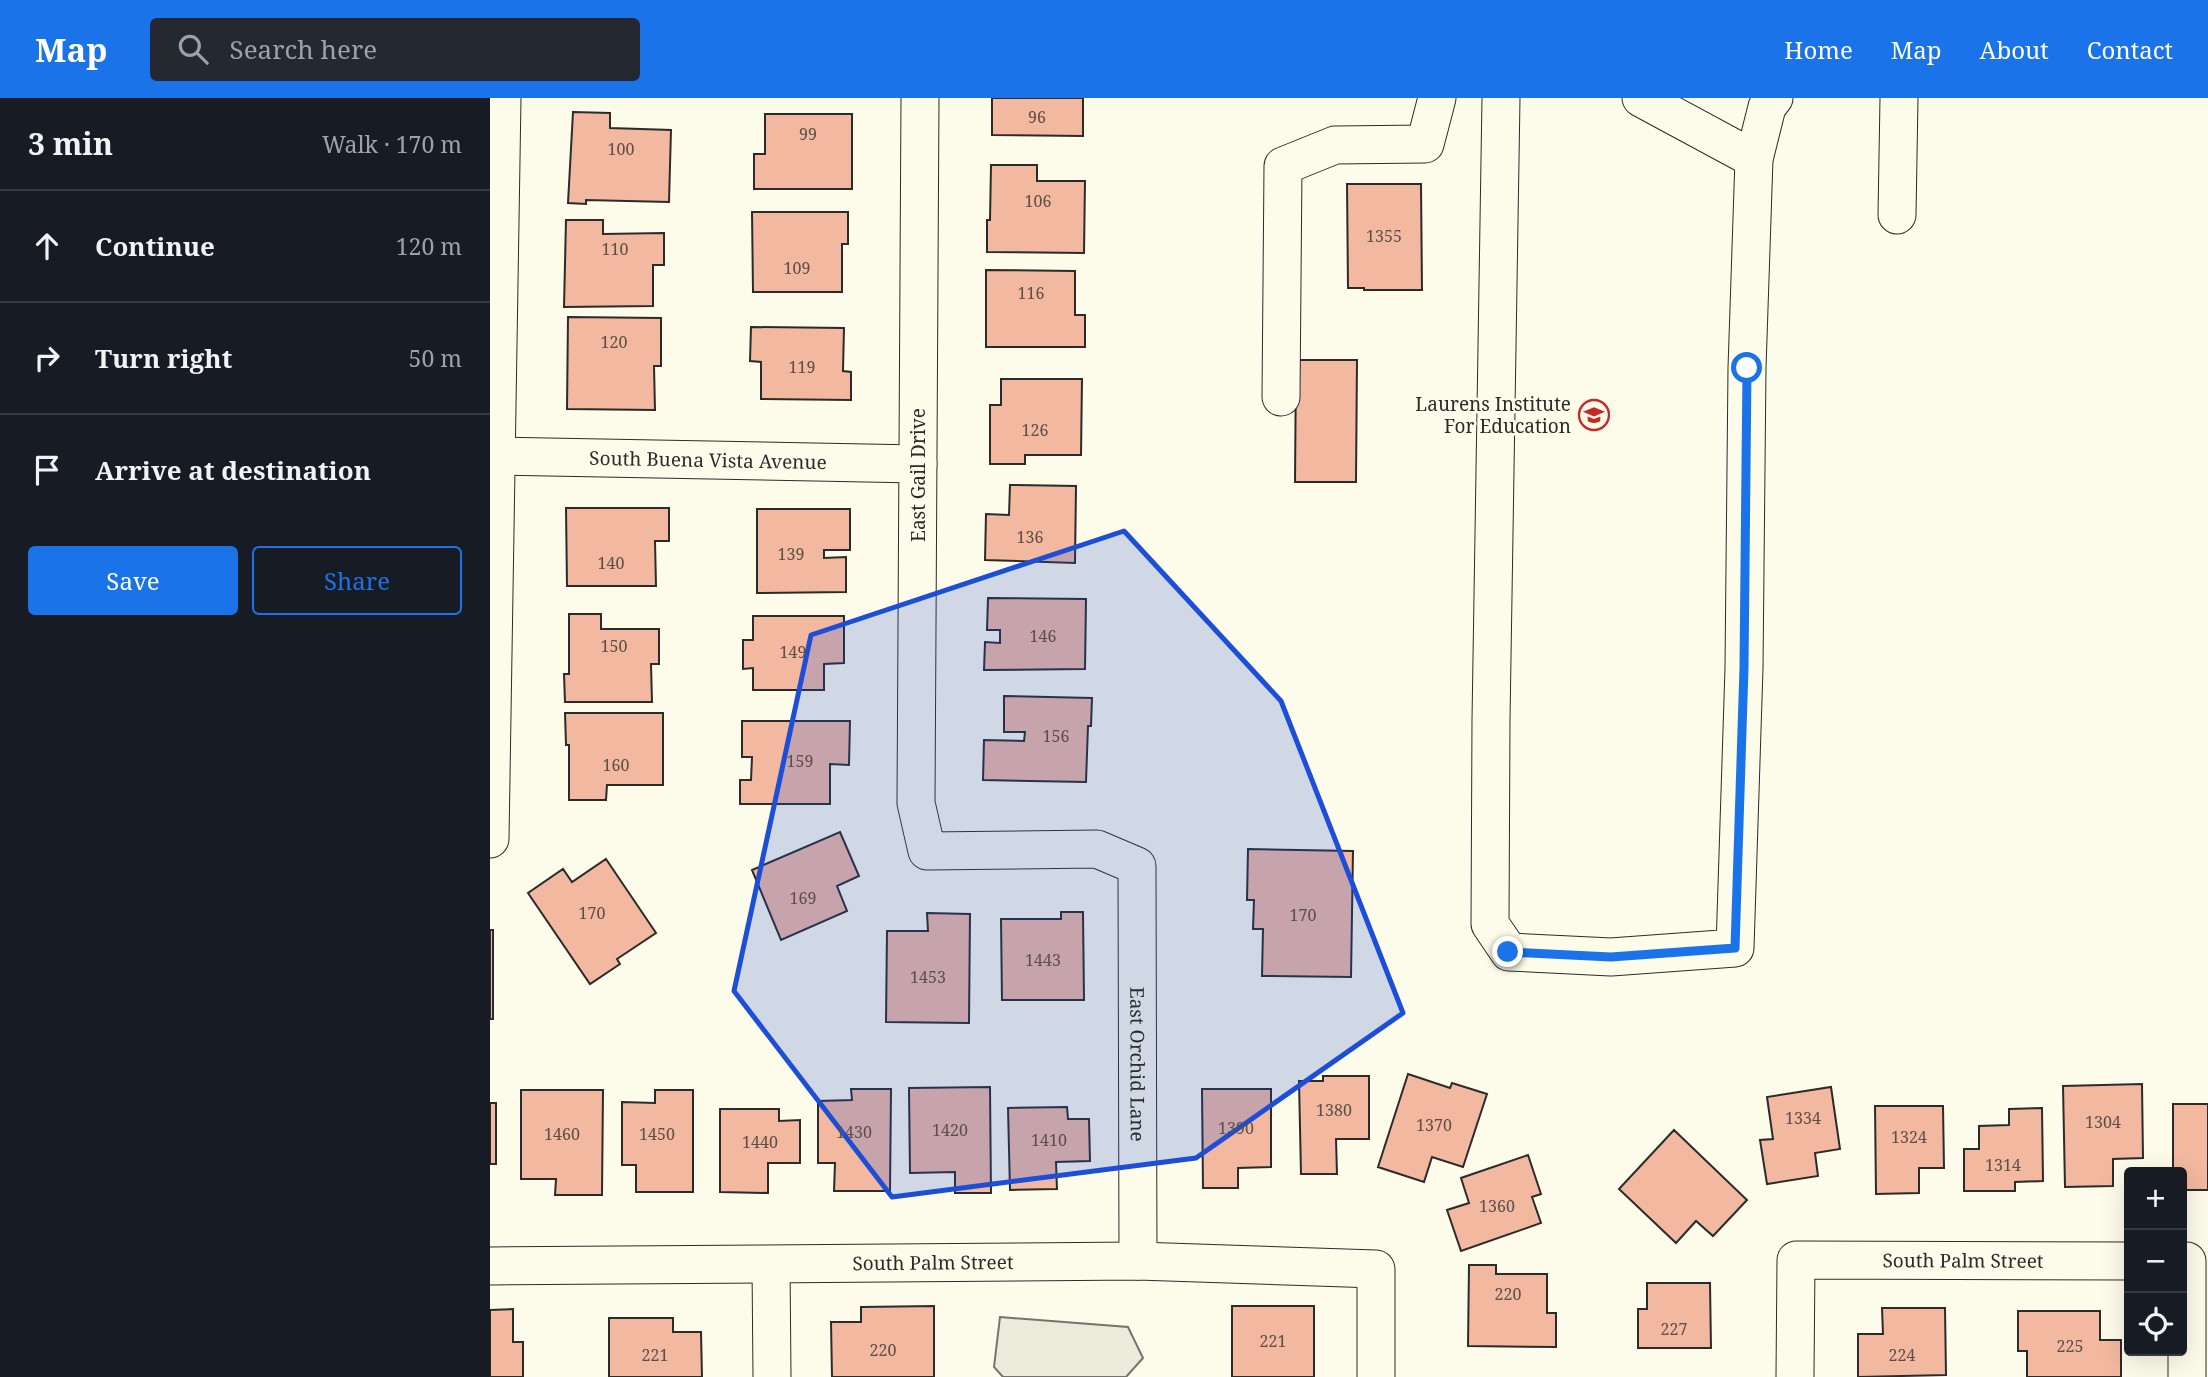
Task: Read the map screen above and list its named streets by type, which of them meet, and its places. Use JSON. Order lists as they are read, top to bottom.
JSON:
{
  "streets": {
    "street": [
      "South Buena Vista Avenue",
      "East Gail Drive",
      "East Orchid Lane",
      "South Palm Street"
    ]
  },
  "crossings": [
    ["South Buena Vista Avenue", "East Gail Drive"],
    ["East Gail Drive", "East Orchid Lane"],
    ["East Orchid Lane", "South Palm Street"]
  ],
  "places": {
    "school or university": ["Laurens Institute For Education"]
  },
  "house_numbers": [
    "96",
    "99",
    "100",
    "106",
    "1355",
    "110",
    "109",
    "116",
    "120",
    "119",
    "126",
    "136",
    "139",
    "140",
    "146",
    "150",
    "149",
    "156",
    "159",
    "160",
    "169",
    "170",
    "170",
    "1443",
    "1453",
    "1380",
    "1334",
    "1304",
    "1370",
    "1390",
    "1420",
    "1430",
    "1460",
    "1450",
    "1324",
    "1410",
    "1440",
    "1314",
    "1360",
    "220",
    "227",
    "221",
    "225",
    "220",
    "221",
    "224"
  ],
  "page": {
    "header": "Map",
    "search": "Search here",
    "nav": [
      "Home",
      "Map",
      "About",
      "Contact"
    ],
    "heading": ["3 min", "Walk · 170 m"],
    "list": [
      ["Continue", "120 m"],
      ["Turn right", "50 m"],
      "Arrive at destination"
    ],
    "buttons": ["Save", "Share"],
    "map_buttons": ["+", "−"]
  }
}
